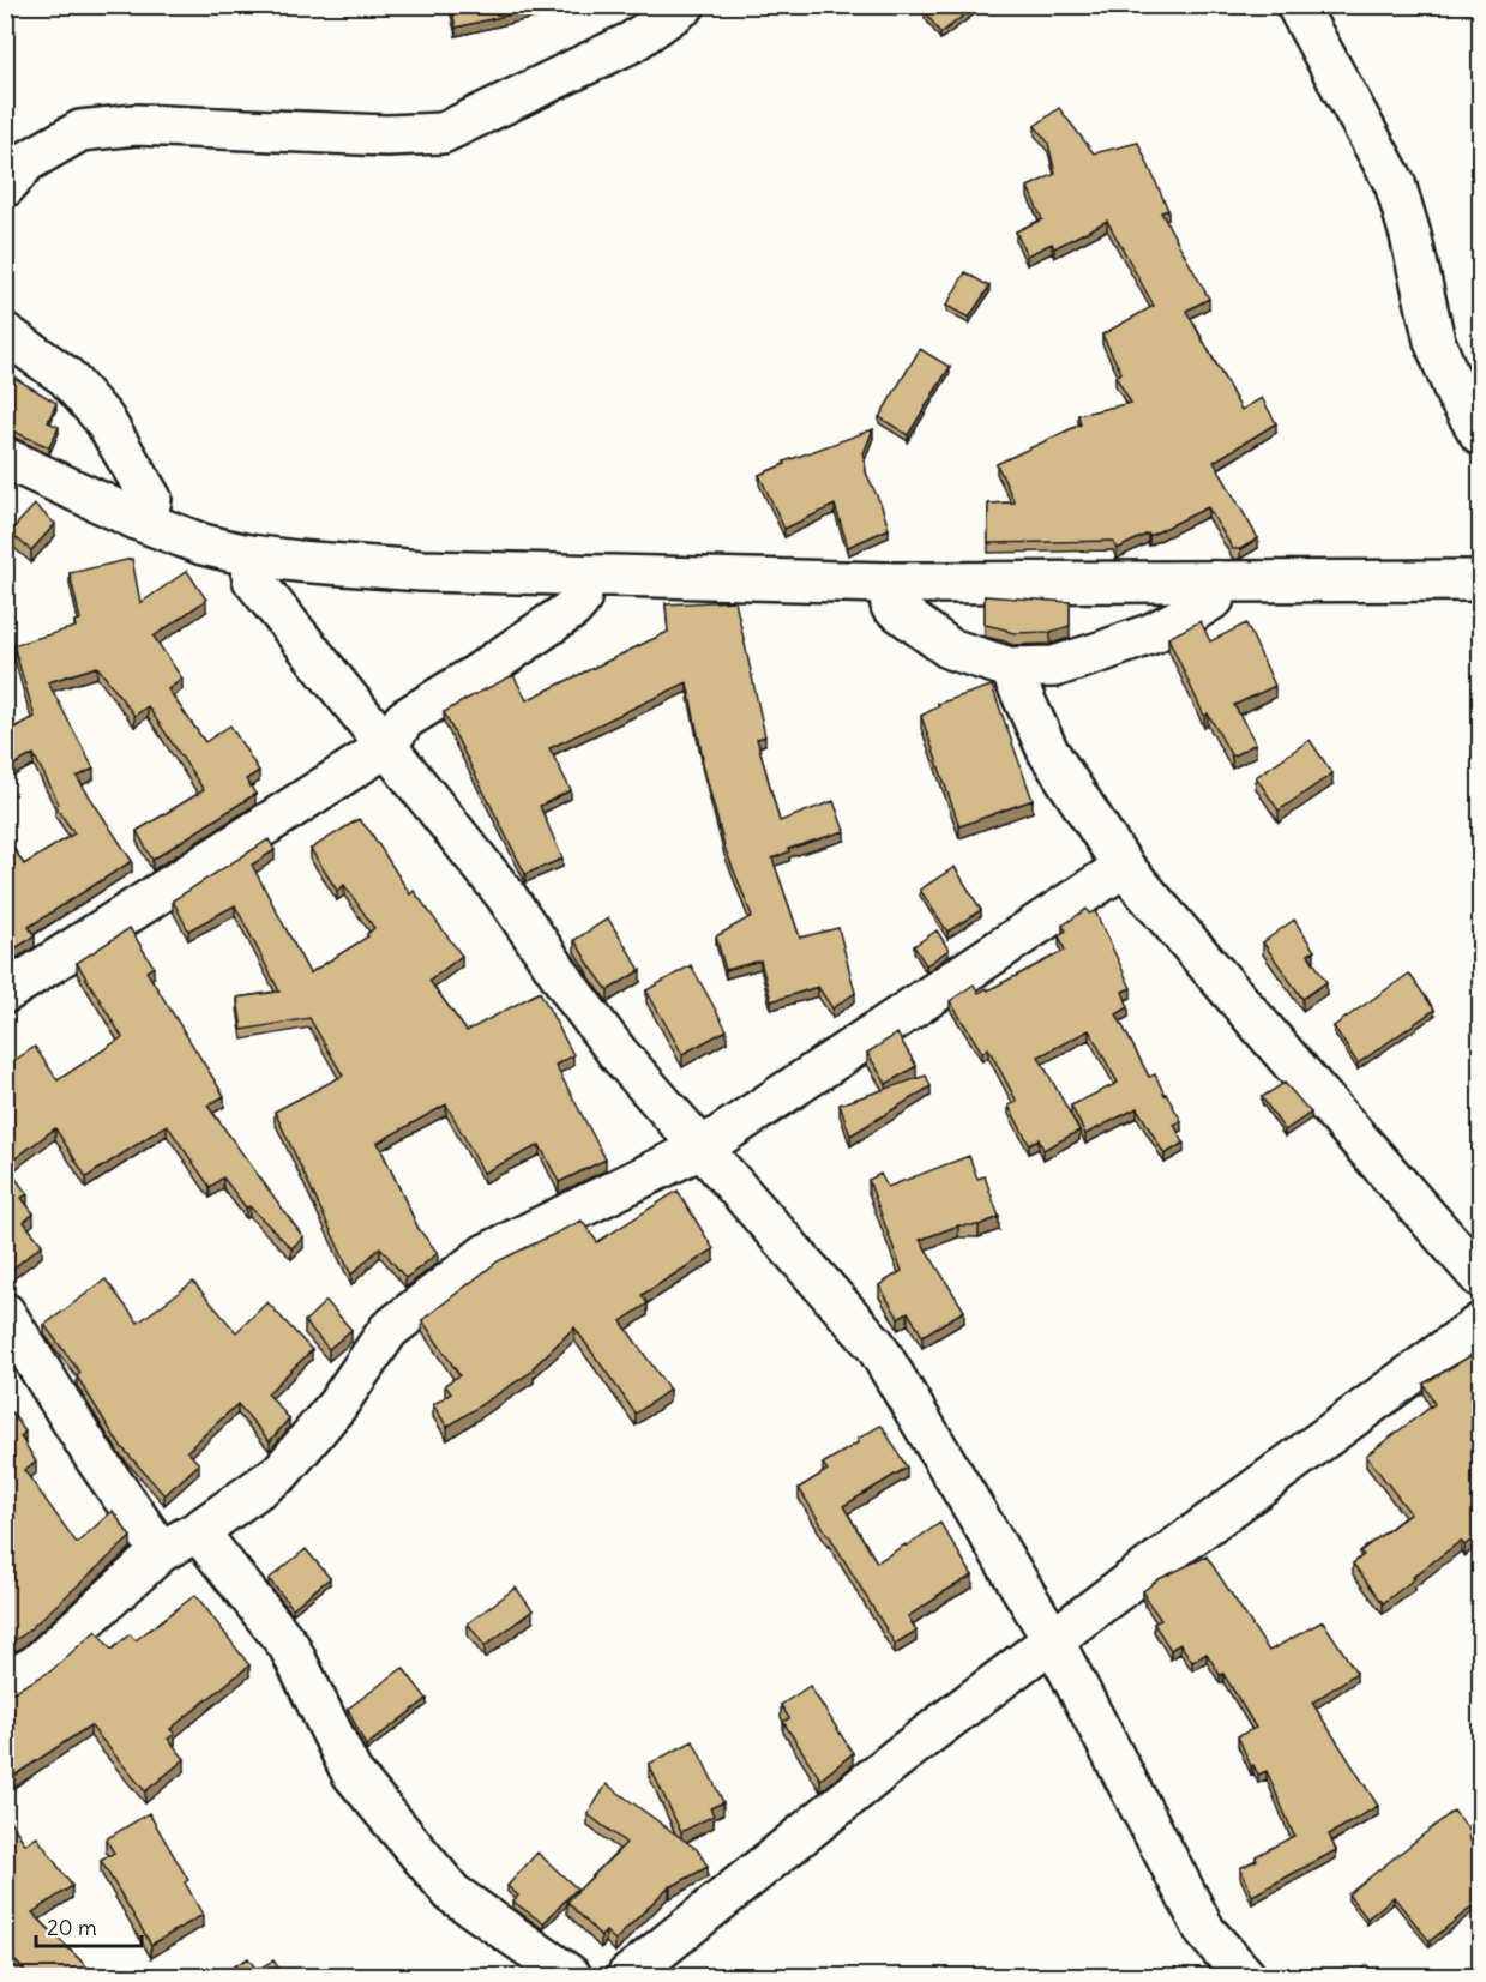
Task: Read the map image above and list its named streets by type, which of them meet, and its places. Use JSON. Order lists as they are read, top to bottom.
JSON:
{
  "scale_bar": "20 m"
}
